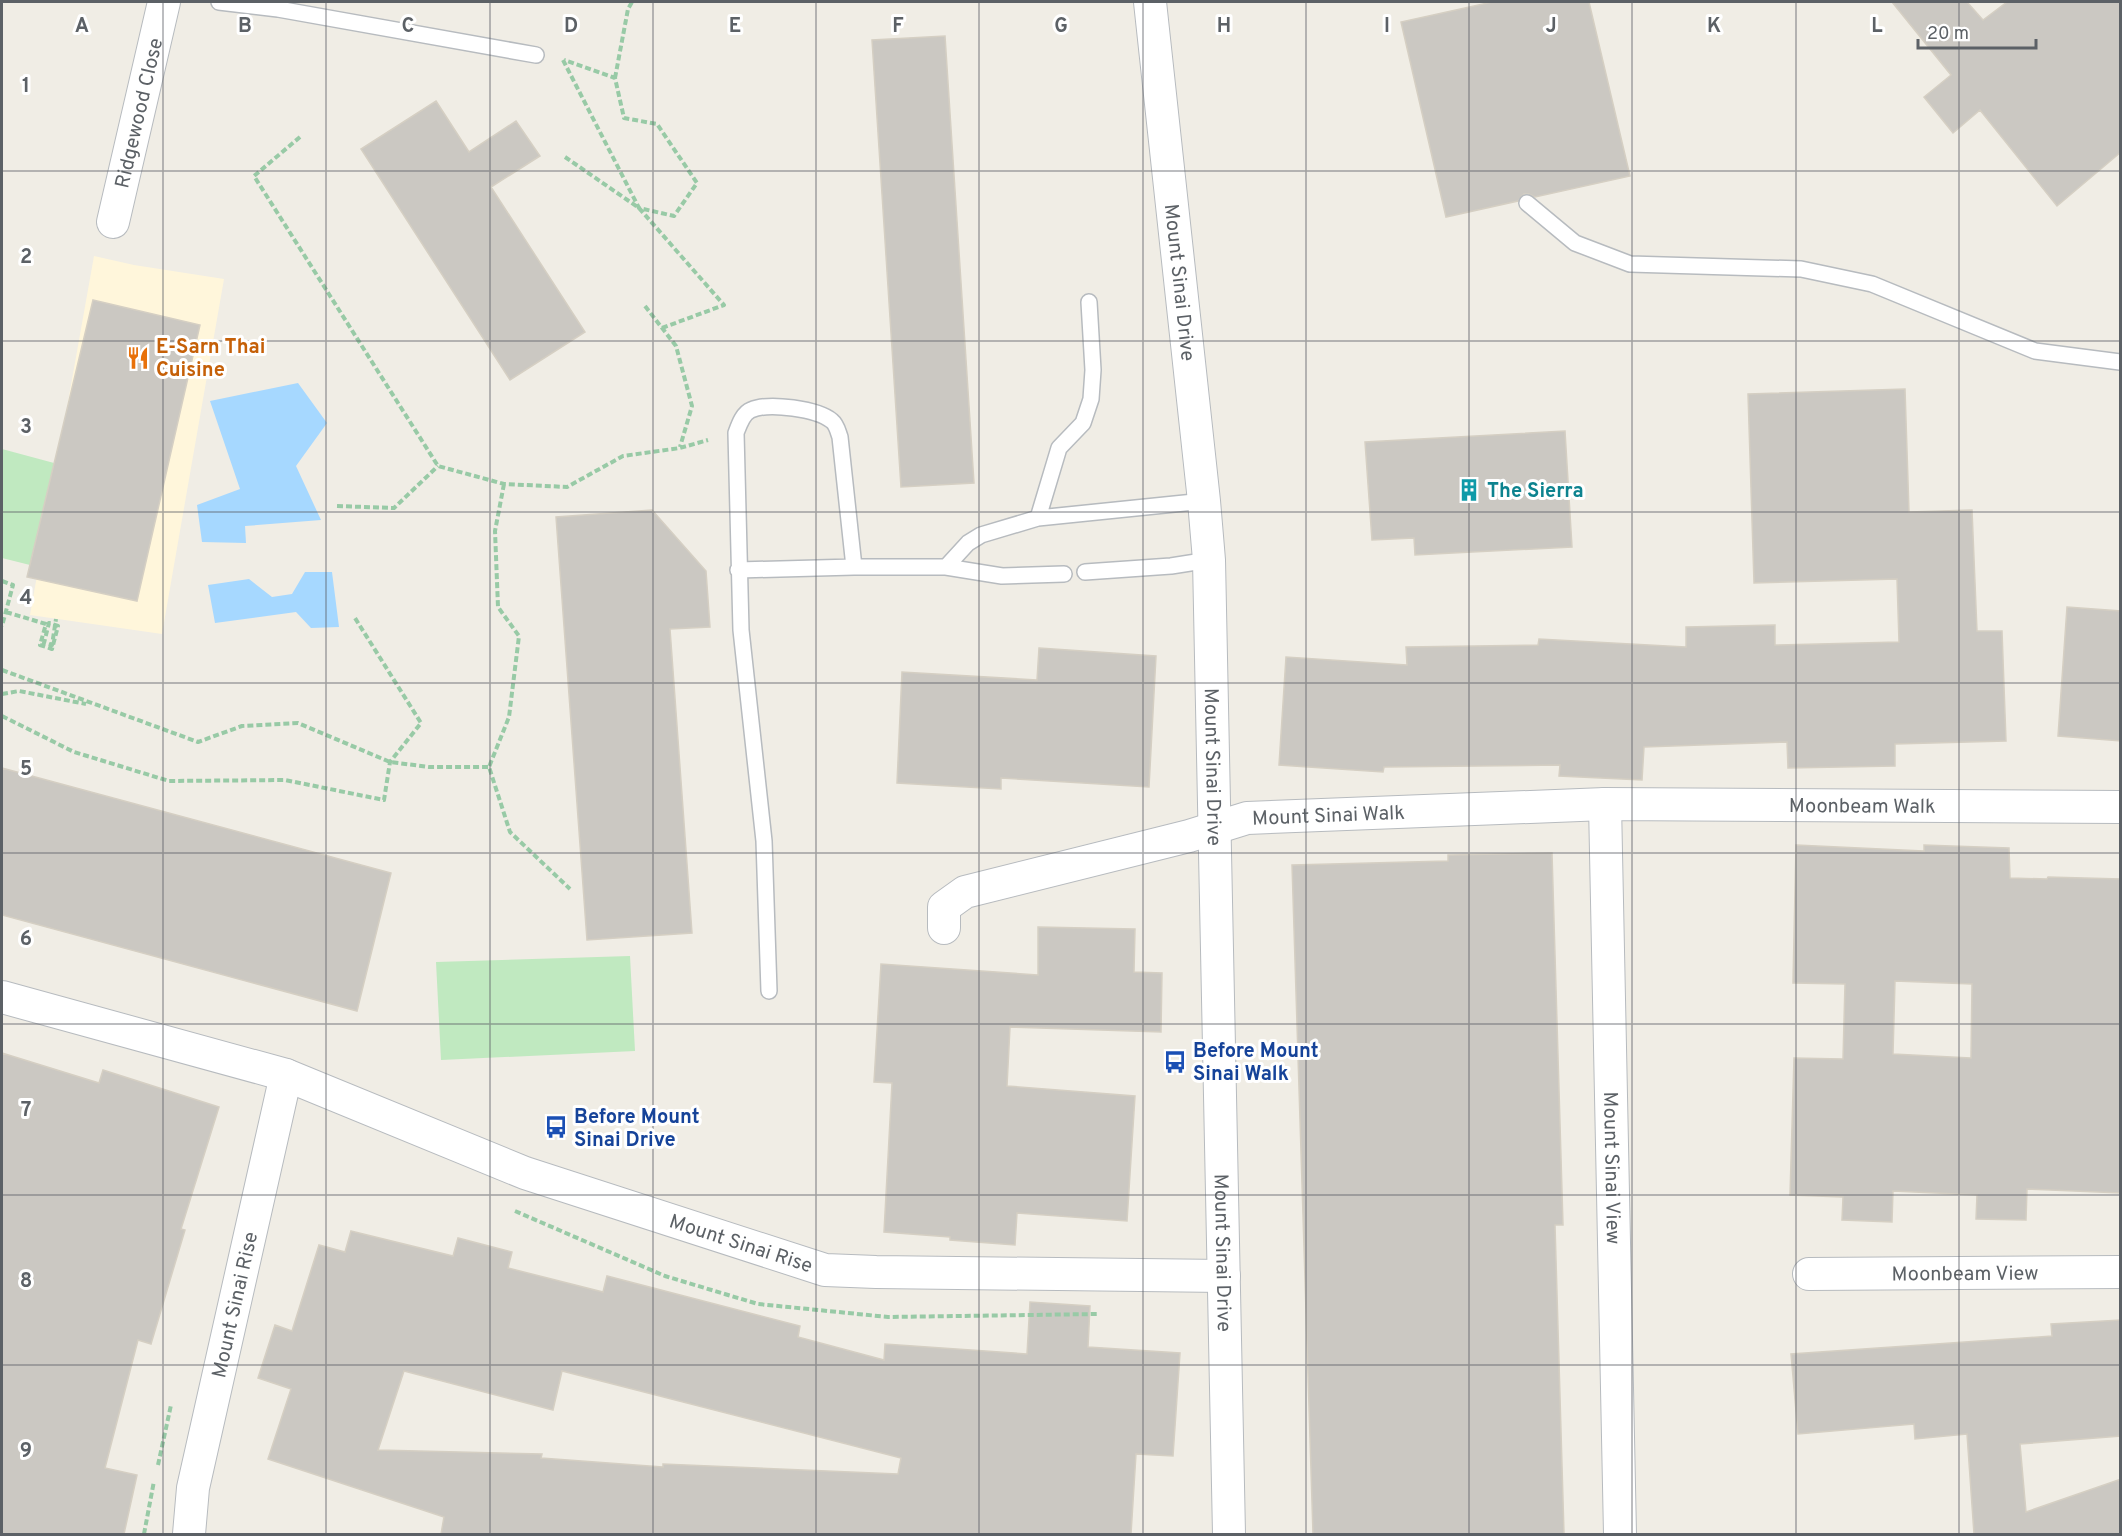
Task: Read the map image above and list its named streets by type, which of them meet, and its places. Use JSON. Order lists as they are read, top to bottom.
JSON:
{
  "streets": {
    "street": [
      "Ridgewood Close",
      "Mount Sinai Drive",
      "Moonbeam Walk",
      "Mount Sinai Walk",
      "Mount Sinai View",
      "Mount Sinai Rise",
      "Moonbeam View"
    ]
  },
  "crossings": [
    ["Mount Sinai Drive", "Mount Sinai Walk"],
    ["Mount Sinai Drive", "Mount Sinai Rise"],
    ["Moonbeam Walk", "Mount Sinai Walk"],
    ["Moonbeam Walk", "Mount Sinai View"],
    ["Mount Sinai Walk", "Mount Sinai View"]
  ],
  "places": {
    "restaurant": ["E-Sarn Thai Cuisine"],
    "building": ["The Sierra"],
    "bus stop": ["Before Mount Sinai Walk", "Before Mount Sinai Drive"]
  },
  "scale_bar": "20 m",
  "grid": {
    "columns": [
      "A",
      "B",
      "C",
      "D",
      "E",
      "F",
      "G",
      "H",
      "I",
      "J",
      "K",
      "L"
    ],
    "rows": [
      "1",
      "2",
      "3",
      "4",
      "5",
      "6",
      "7",
      "8",
      "9"
    ]
  }
}
